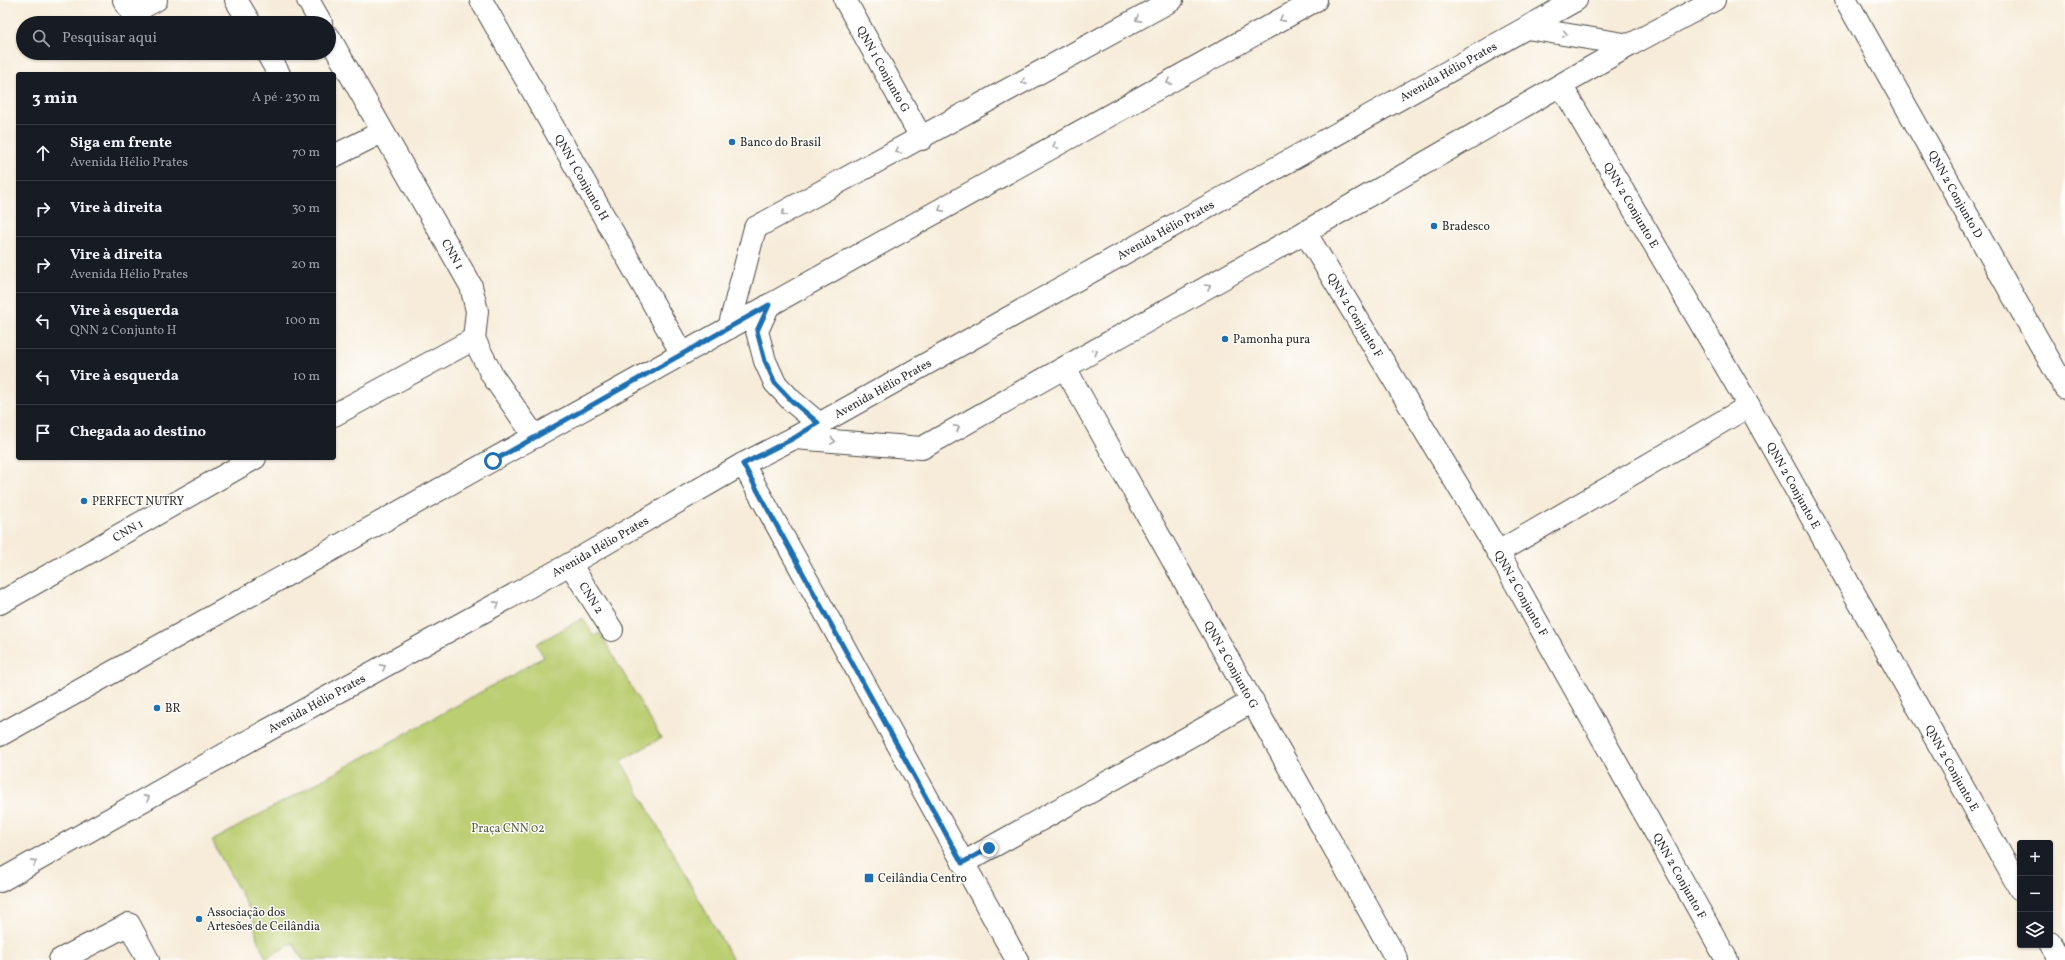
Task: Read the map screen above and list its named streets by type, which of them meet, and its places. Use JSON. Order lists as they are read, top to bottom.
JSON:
{
  "streets": {
    "street": [
      "QNN 1 Conjunto G",
      "Avenida Hélio Prates",
      "QNN 1 Conjunto H",
      "QNN 2 Conjunto D",
      "QNN 2 Conjunto E",
      "CNN 1",
      "QNN 2 Conjunto F",
      "CNN 2",
      "QNN 2 Conjunto G"
    ]
  },
  "crossings": [
    ["Avenida Hélio Prates", "CNN 2"]
  ],
  "parks": ["Praça CNN 02"],
  "places": {
    "other": [
      "Banco do Brasil",
      "Bradesco",
      "Pamonha pura",
      "PERFECT NUTRY",
      "BR",
      "Associação dos Artesões de Ceilândia"
    ],
    "transit": ["Ceilândia Centro"]
  },
  "page": {
    "search": "Pesquisar aqui",
    "heading": ["3 min", "A pé · 230 m"],
    "list": [
      ["Siga em frente", "Avenida Hélio Prates", "70 m"],
      ["Vire à direita", "30 m"],
      ["Vire à direita", "Avenida Hélio Prates", "20 m"],
      ["Vire à esquerda", "QNN 2 Conjunto H", "100 m"],
      ["Vire à esquerda", "10 m"],
      "Chegada ao destino"
    ],
    "map_buttons": ["+", "−"]
  }
}
